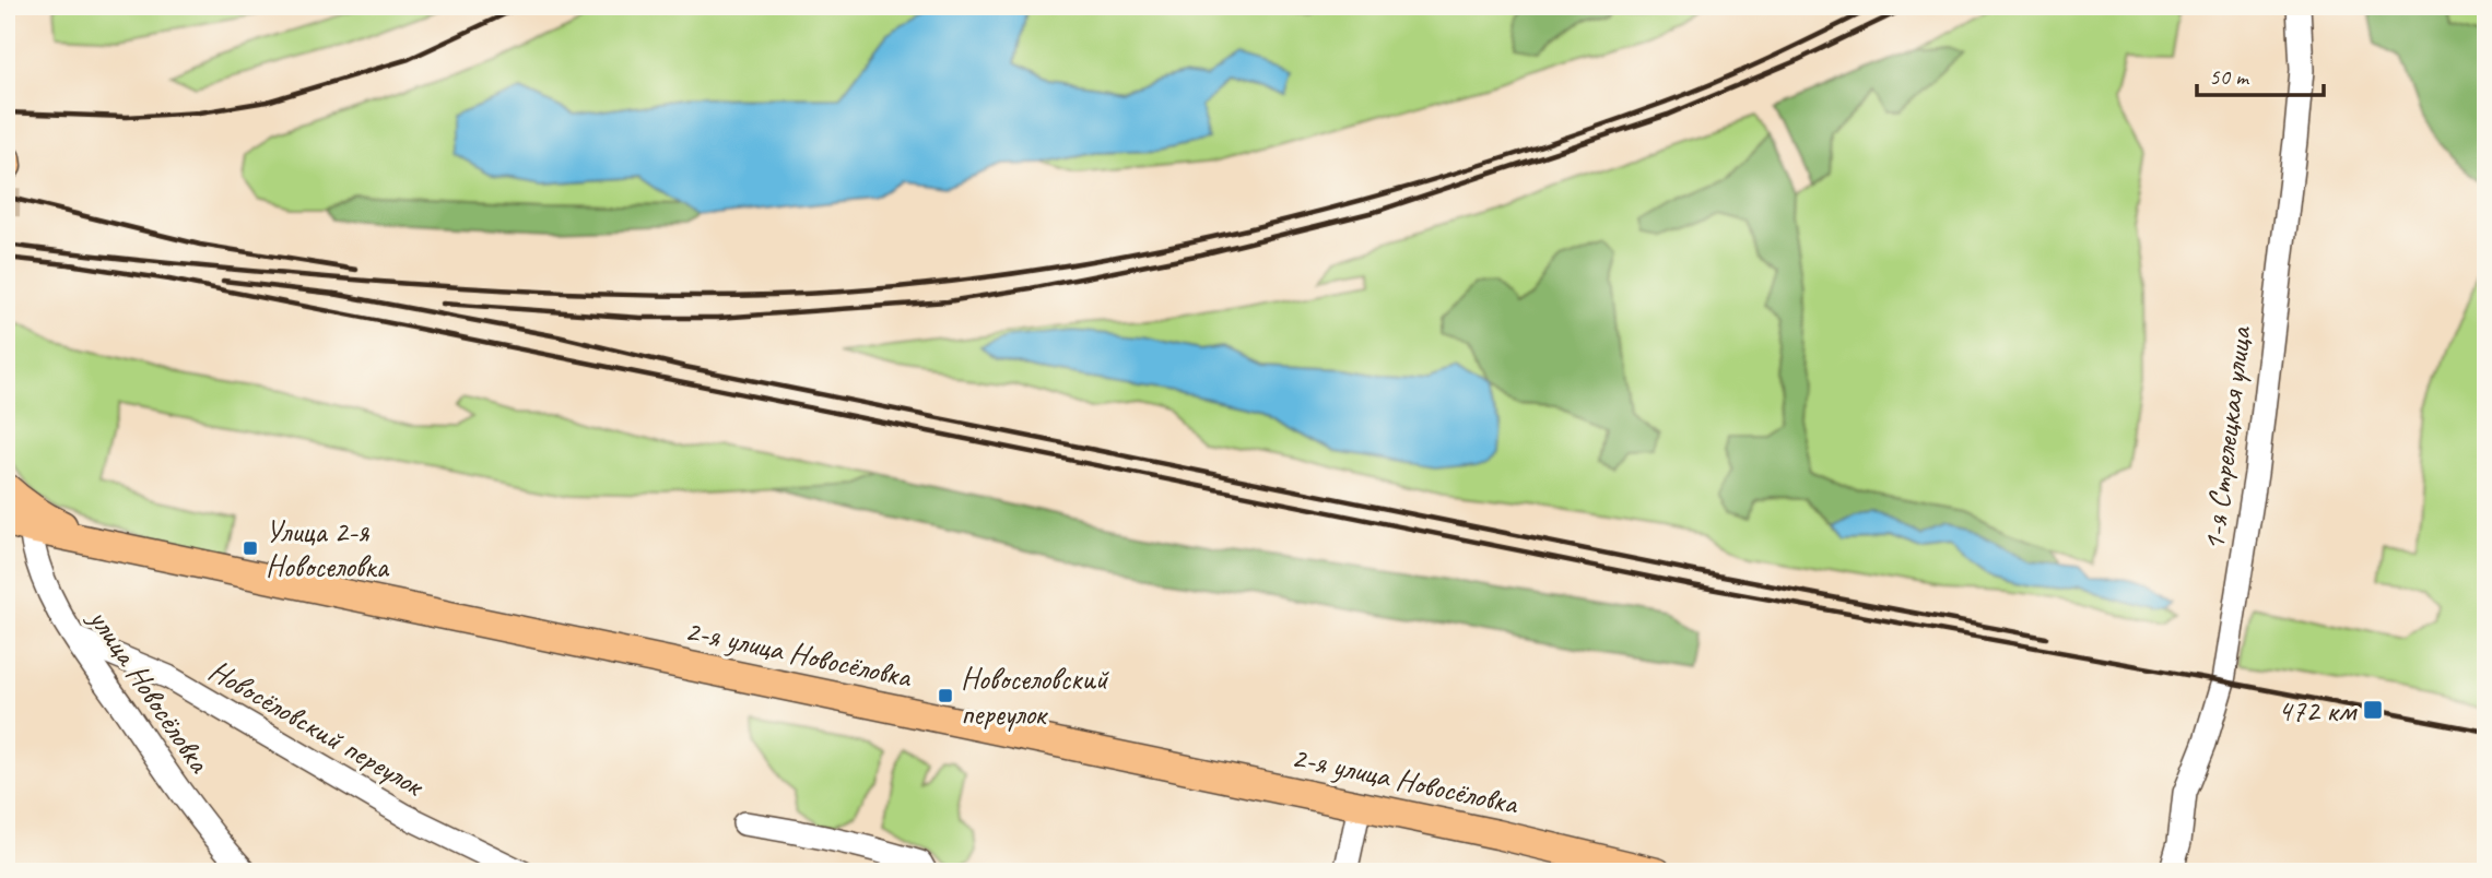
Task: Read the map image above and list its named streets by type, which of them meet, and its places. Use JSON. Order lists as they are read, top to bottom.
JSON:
{
  "streets": {
    "main road": ["2-я улица Новосёловка"],
    "street": ["1-я Стрелецкая улица", "улица Новосёловка", "Новосёловский переулок"]
  },
  "crossings": [
    ["2-я улица Новосёловка", "улица Новосёловка"],
    ["улица Новосёловка", "Новосёловский переулок"]
  ],
  "places": {
    "transit": ["Улица 2-я Новоселовка", "Новоселовский переулок", "472 км"]
  },
  "scale_bar": "50 m"
}
